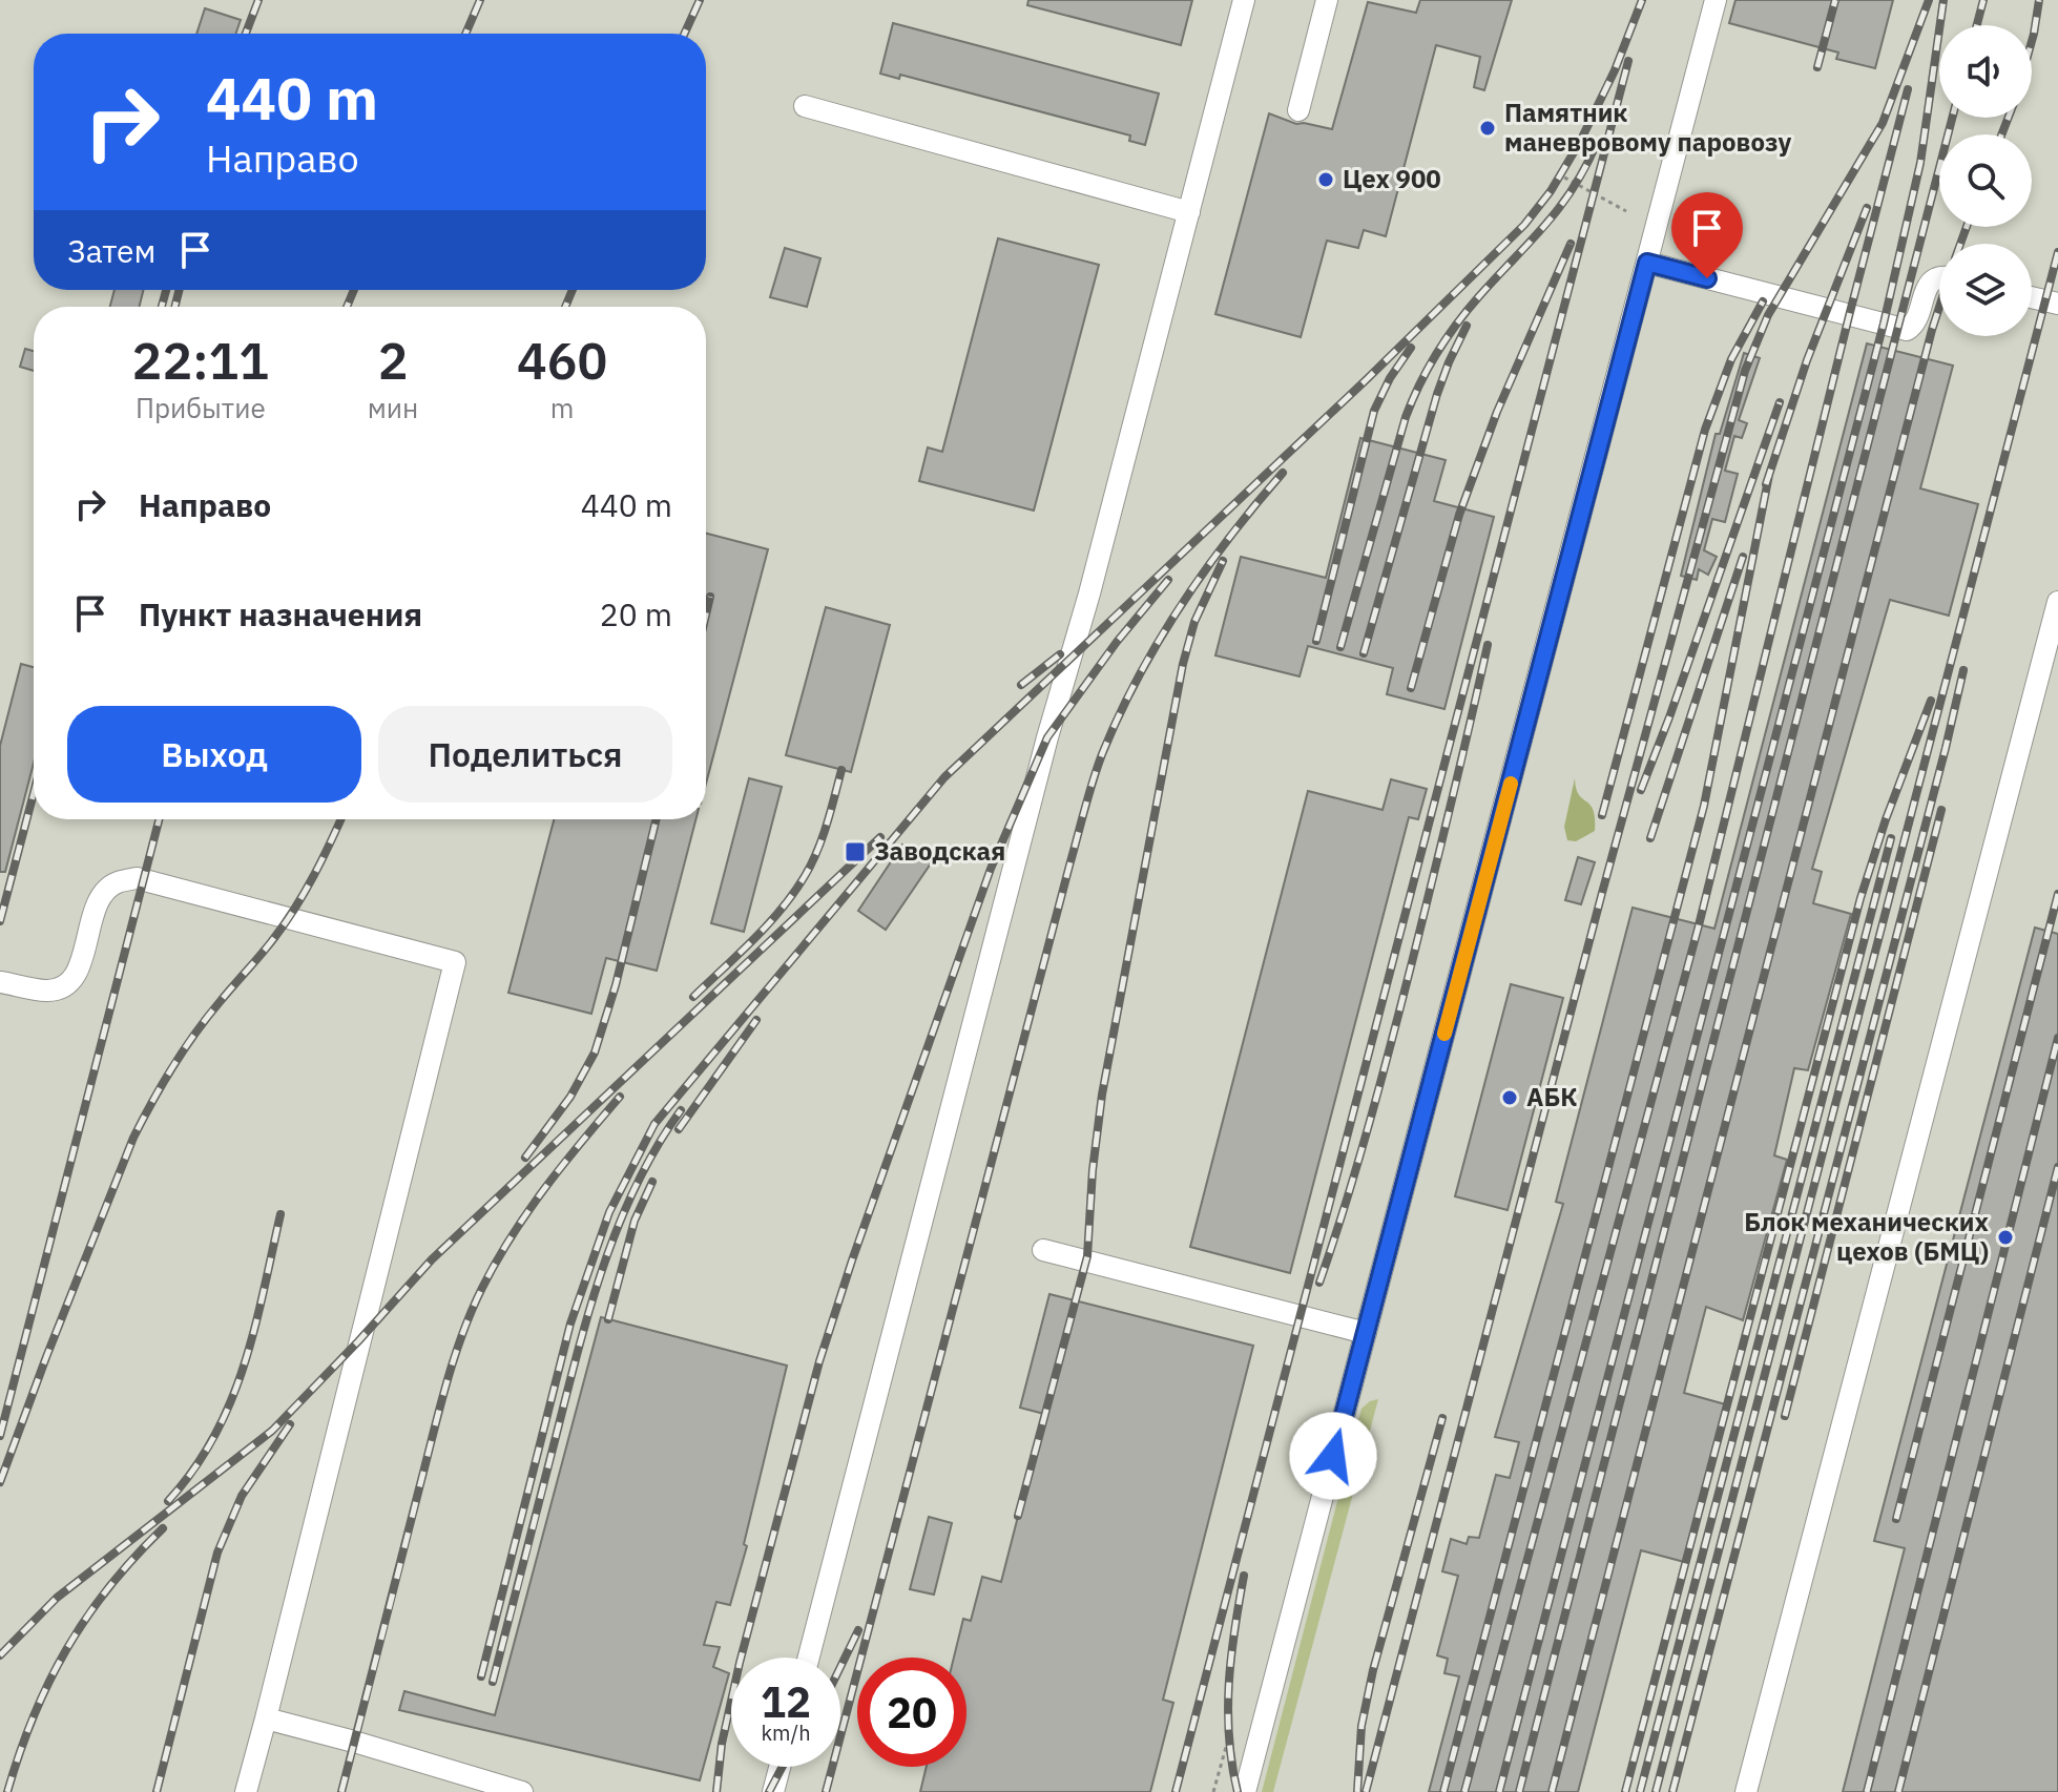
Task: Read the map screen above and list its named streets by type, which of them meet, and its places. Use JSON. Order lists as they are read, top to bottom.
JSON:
{
  "places": {
    "other": [
      "Памятник маневровому паровозу",
      "Цех 900",
      "АБК",
      "Блок механических цехов (БМЦ)"
    ],
    "transit": ["Заводская"]
  },
  "page": {
    "turn": ["440 m", "Направо"],
    "then": "Затем",
    "eta": [
      "22:11",
      "Прибытие",
      "2",
      "мин",
      "460",
      "m"
    ],
    "list": [
      {
        "name": "Направо",
        "value": "440 m"
      },
      {
        "name": "Пункт назначения",
        "value": "20 m"
      }
    ],
    "buttons": ["Выход", "Поделиться"],
    "speed": "12 km/h",
    "limit": "20"
  }
}
